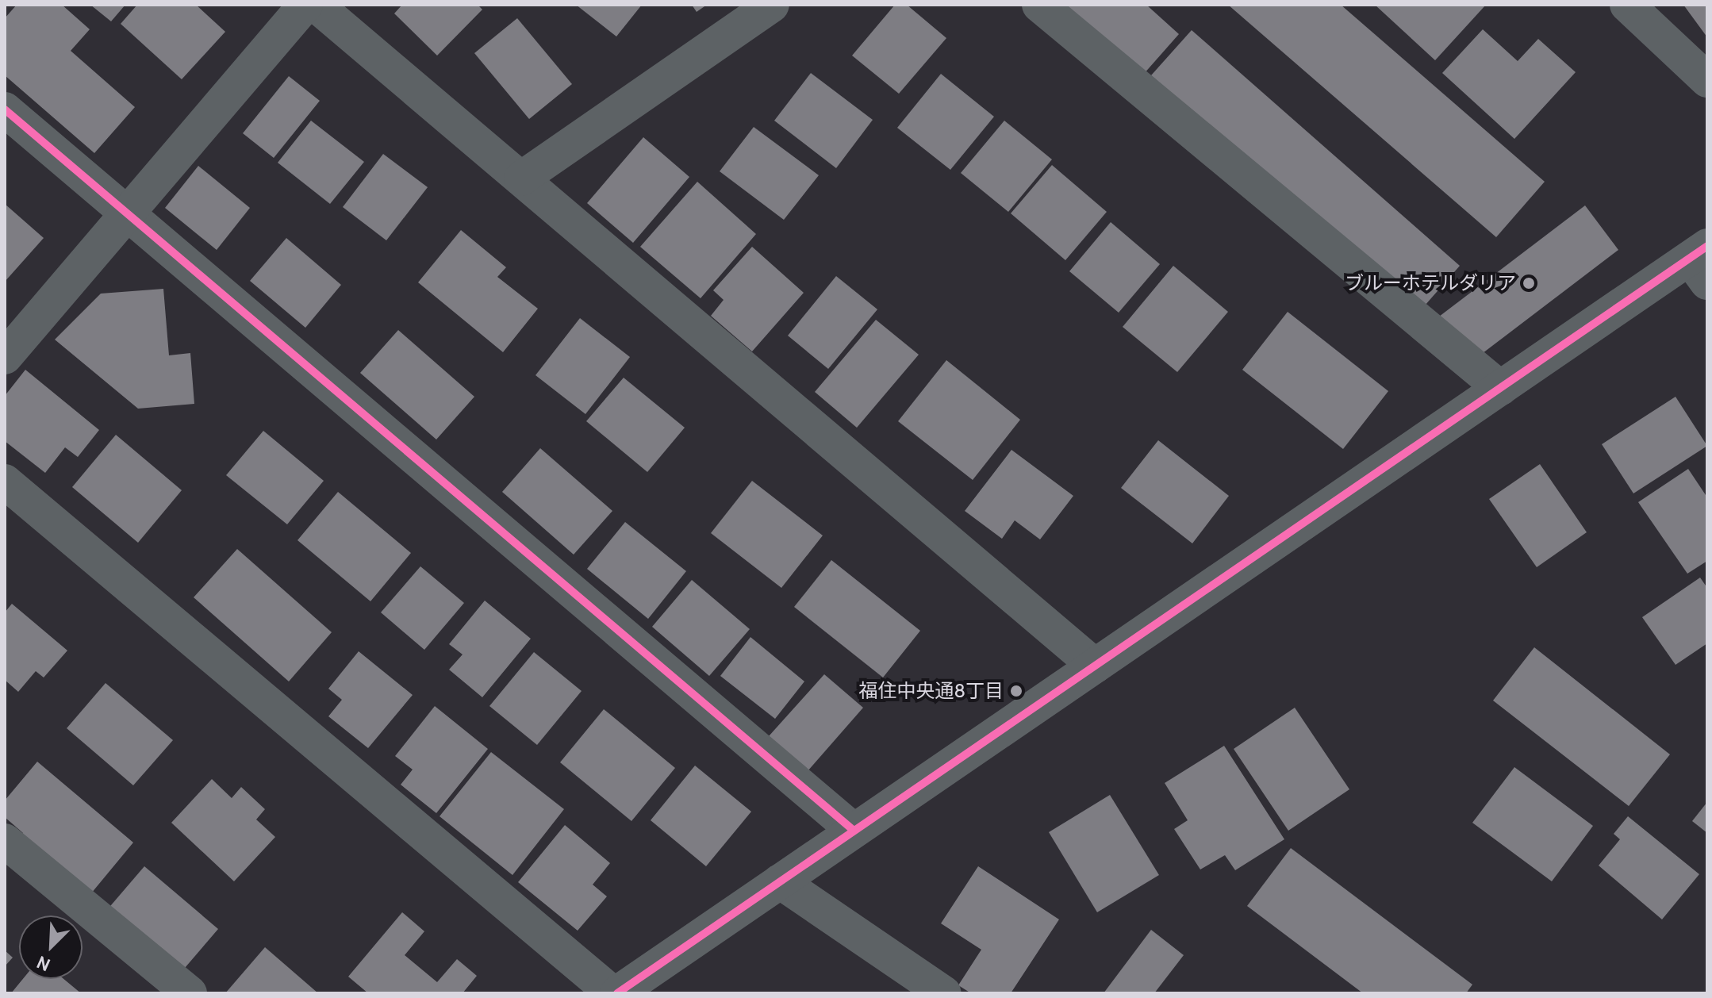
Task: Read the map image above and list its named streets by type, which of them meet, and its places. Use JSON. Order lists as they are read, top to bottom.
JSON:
{
  "places": ["ブルーホテルダリア", "福住中央通8丁目"],
  "north": "bottom left"
}
